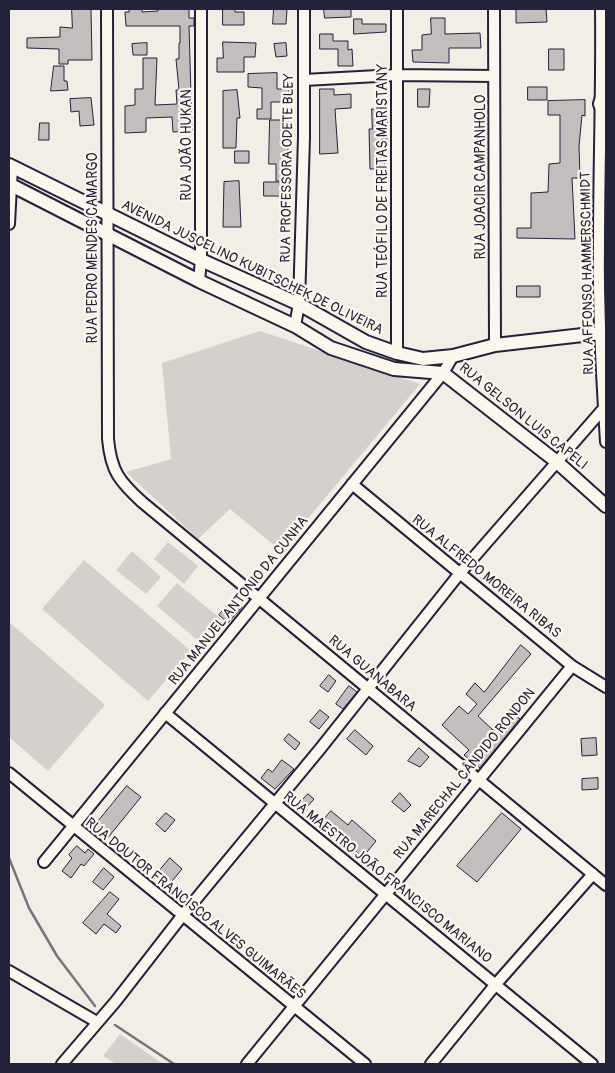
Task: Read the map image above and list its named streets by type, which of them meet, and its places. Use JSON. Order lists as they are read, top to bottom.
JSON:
{
  "streets": {
    "street": [
      "RUA JOÃO HUKAN",
      "RUA PROFESSORA ODETE BLEY",
      "RUA JOACIR CAMPANHOLO",
      "RUA TEÓFILO DE FREITAS MARISTANY",
      "RUA PEDRO MENDES CAMARGO",
      "AVENIDA JUSCELINO KUBITSCHEK DE OLIVEIRA",
      "RUA AFFONSO HAMMERSCHMIDT",
      "RUA GELSON LUIS CAPELI",
      "RUA ALFREDO MOREIRA RIBAS",
      "RUA MANUEL ANTONIO DA CUNHA",
      "RUA GUANABARA",
      "RUA MARECHAL CÂNDIDO RONDON",
      "RUA MAESTRO JOÃO FRANCISCO MARIANO",
      "RUA DOUTOR FRANCISCO ALVES GUIMARÃES"
    ]
  },
  "crossings": [
    ["RUA JOÃO HUKAN", "AVENIDA JUSCELINO KUBITSCHEK DE OLIVEIRA"],
    ["RUA PROFESSORA ODETE BLEY", "AVENIDA JUSCELINO KUBITSCHEK DE OLIVEIRA"],
    ["RUA JOACIR CAMPANHOLO", "AVENIDA JUSCELINO KUBITSCHEK DE OLIVEIRA"],
    ["RUA TEÓFILO DE FREITAS MARISTANY", "AVENIDA JUSCELINO KUBITSCHEK DE OLIVEIRA"],
    ["RUA PEDRO MENDES CAMARGO", "AVENIDA JUSCELINO KUBITSCHEK DE OLIVEIRA"],
    ["RUA PEDRO MENDES CAMARGO", "RUA GUANABARA"],
    ["AVENIDA JUSCELINO KUBITSCHEK DE OLIVEIRA", "RUA AFFONSO HAMMERSCHMIDT"],
    ["AVENIDA JUSCELINO KUBITSCHEK DE OLIVEIRA", "RUA MANUEL ANTONIO DA CUNHA"],
    ["RUA GELSON LUIS CAPELI", "RUA MANUEL ANTONIO DA CUNHA"],
    ["RUA ALFREDO MOREIRA RIBAS", "RUA MANUEL ANTONIO DA CUNHA"],
    ["RUA ALFREDO MOREIRA RIBAS", "RUA MARECHAL CÂNDIDO RONDON"],
    ["RUA MANUEL ANTONIO DA CUNHA", "RUA GUANABARA"],
    ["RUA MANUEL ANTONIO DA CUNHA", "RUA MAESTRO JOÃO FRANCISCO MARIANO"],
    ["RUA MANUEL ANTONIO DA CUNHA", "RUA DOUTOR FRANCISCO ALVES GUIMARÃES"],
    ["RUA GUANABARA", "RUA MARECHAL CÂNDIDO RONDON"],
    ["RUA MARECHAL CÂNDIDO RONDON", "RUA MAESTRO JOÃO FRANCISCO MARIANO"],
    ["RUA MARECHAL CÂNDIDO RONDON", "RUA DOUTOR FRANCISCO ALVES GUIMARÃES"]
  ]
}
